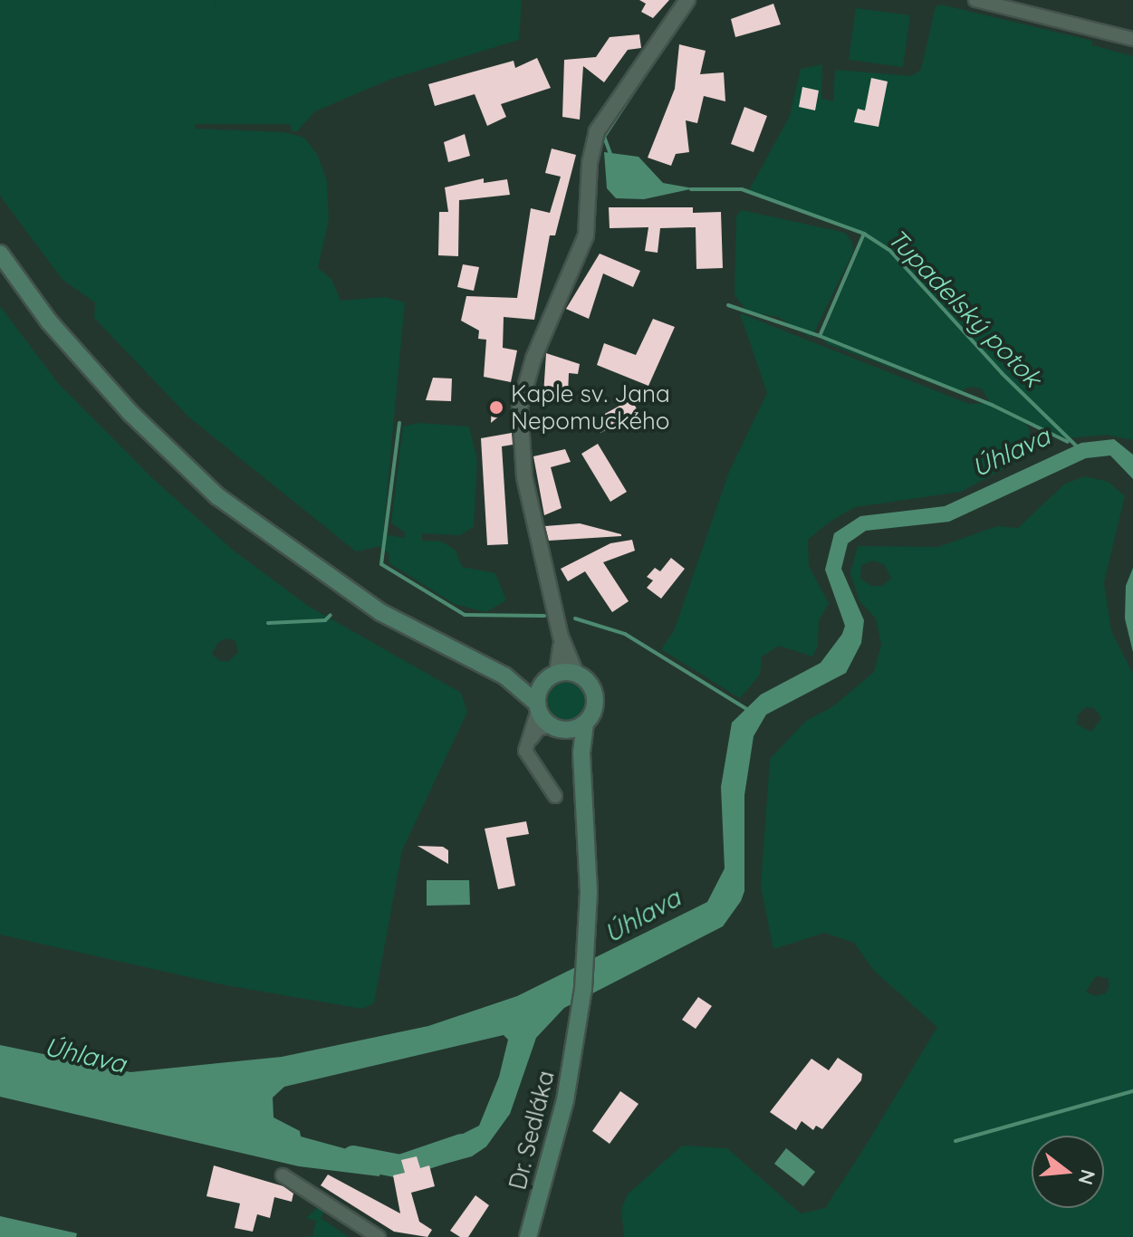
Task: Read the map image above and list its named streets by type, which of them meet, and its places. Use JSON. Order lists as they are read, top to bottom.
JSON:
{
  "streets": {
    "main road": ["Dr. Sedláka"]
  },
  "water": ["Tupadelský potok", "Úhlava"],
  "places": ["Kaple sv. Jana Nepomuckého"],
  "north": "right"
}
